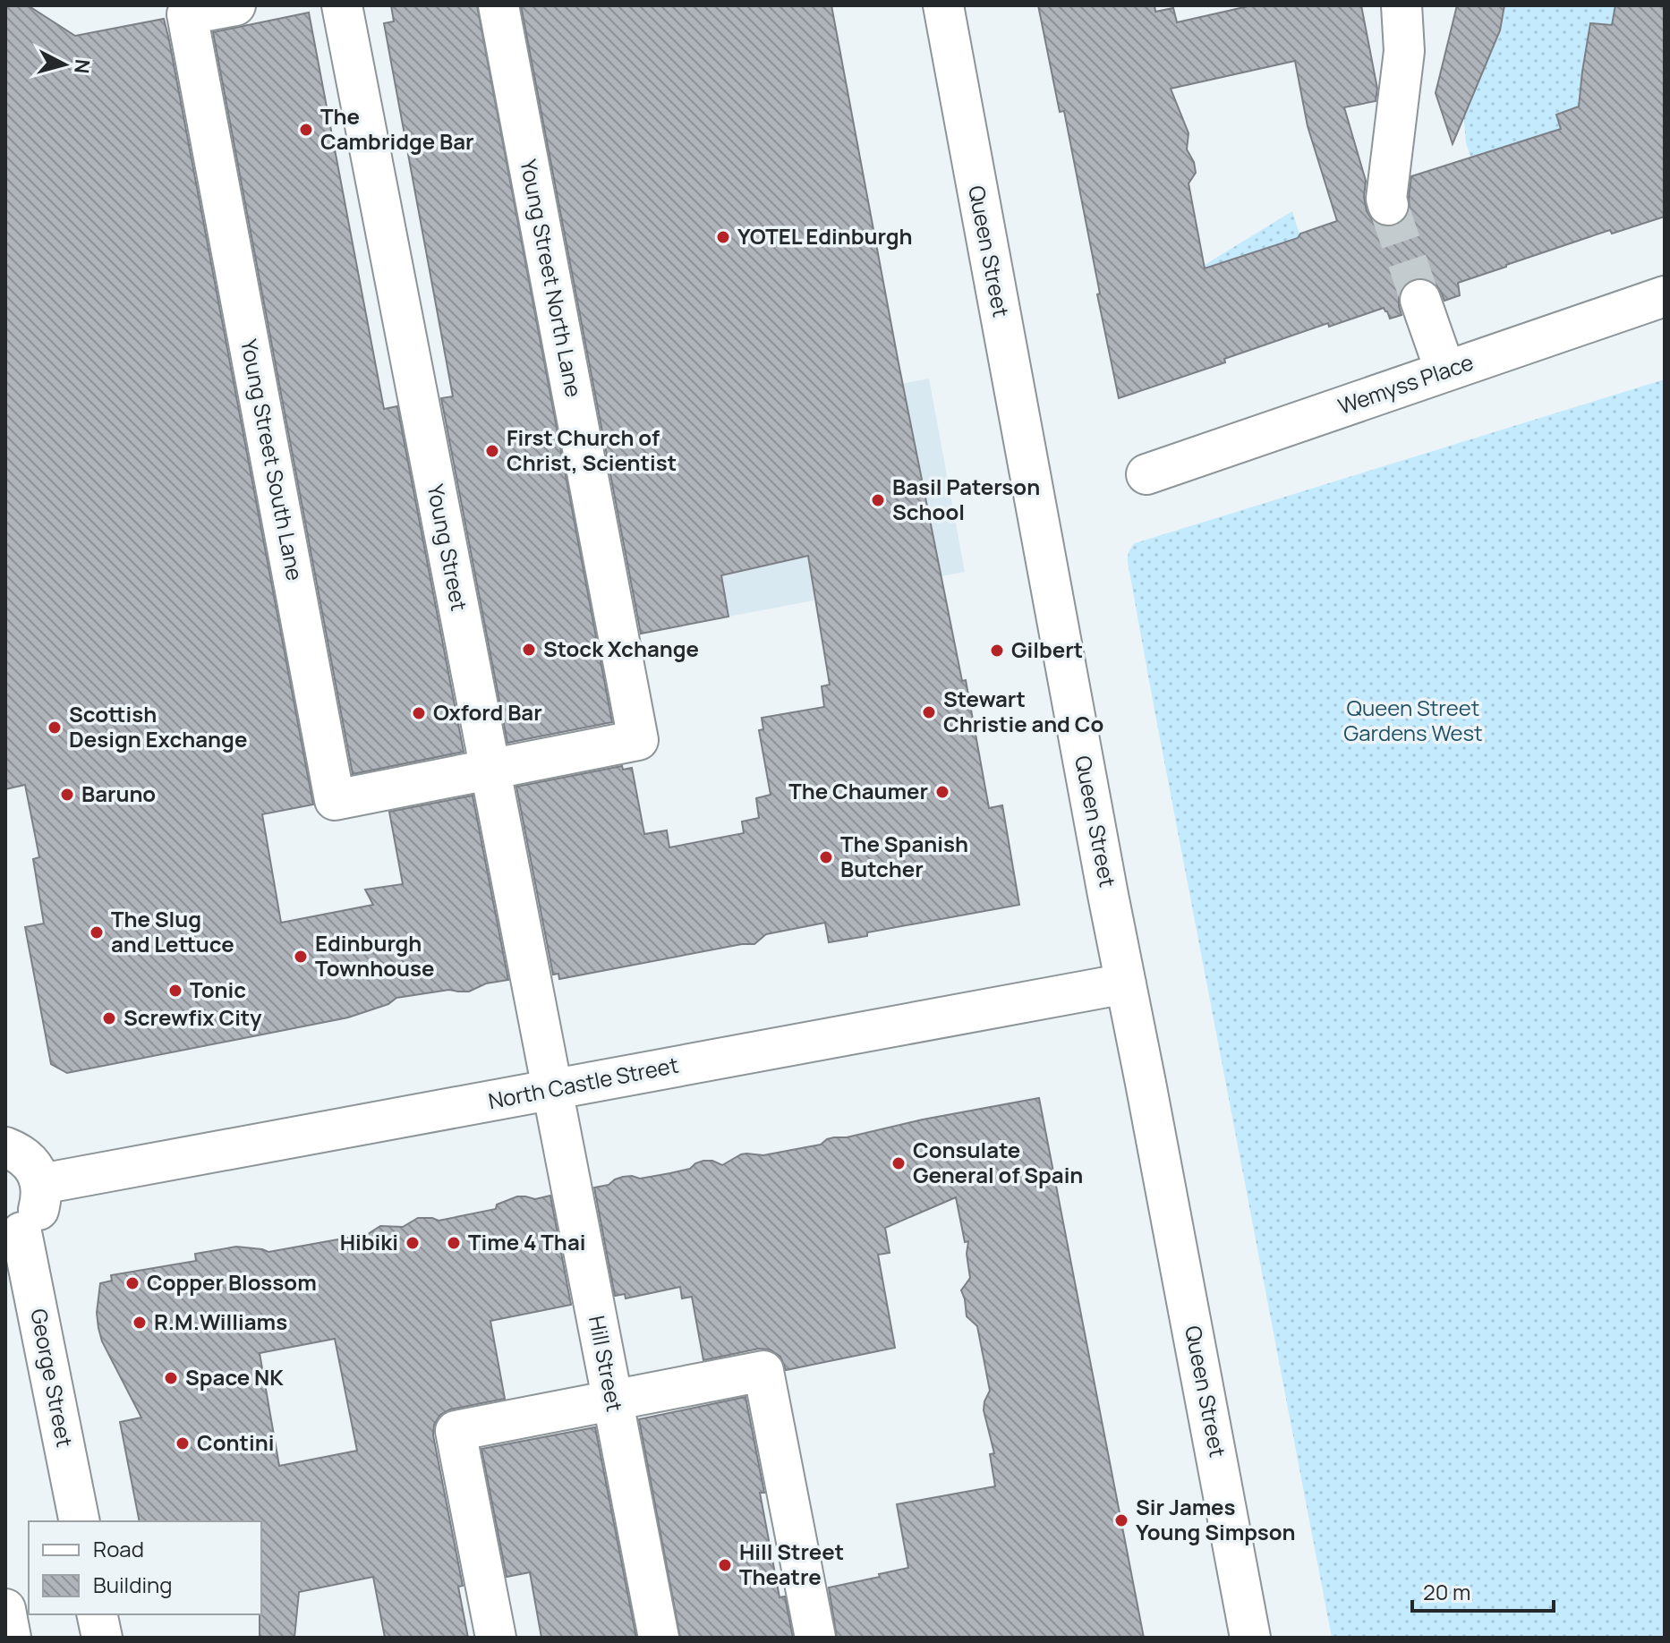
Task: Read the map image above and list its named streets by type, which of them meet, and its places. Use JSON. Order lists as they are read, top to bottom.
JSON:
{
  "streets": {
    "street": [
      "Queen Street",
      "Young Street North Lane",
      "Wemyss Place",
      "Young Street South Lane",
      "Young Street",
      "North Castle Street",
      "Hill Street",
      "George Street"
    ]
  },
  "crossings": [
    ["Queen Street", "North Castle Street"],
    ["Young Street North Lane", "Young Street South Lane"],
    ["Young Street North Lane", "Young Street"],
    ["Young Street South Lane", "Young Street"],
    ["Young Street", "North Castle Street"],
    ["Young Street", "Hill Street"],
    ["North Castle Street", "Hill Street"],
    ["North Castle Street", "George Street"]
  ],
  "parks": ["Queen Street Gardens West"],
  "places": [
    "The Cambridge Bar",
    "YOTEL Edinburgh",
    "First Church of Christ, Scientist",
    "Basil Paterson School",
    "Stock Xchange",
    "Gilbert",
    "Stewart Christie and Co",
    "Oxford Bar",
    "Scottish Design Exchange",
    "The Chaumer",
    "Baruno",
    "The Spanish Butcher",
    "The Slug and Lettuce",
    "Edinburgh Townhouse",
    "Tonic",
    "Screwfix City",
    "Consulate General of Spain",
    "Hibiki",
    "Time 4 Thai",
    "Copper Blossom",
    "R.M.Williams",
    "Space NK",
    "Contini",
    "Sir James Young Simpson",
    "Hill Street Theatre"
  ],
  "legend": ["Road", "Building"],
  "scale_bar": "20 m",
  "north": "right"
}
